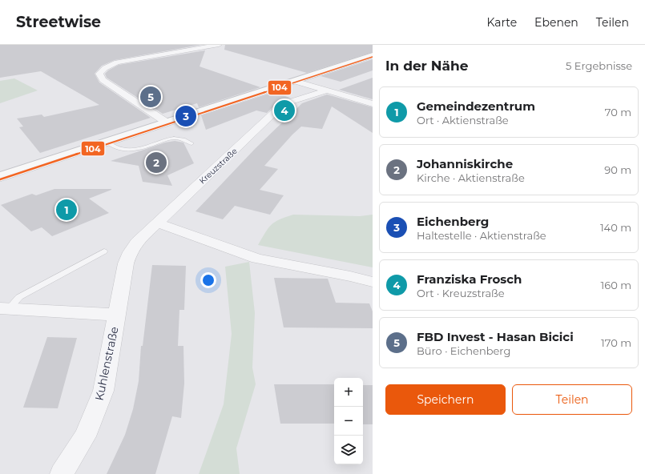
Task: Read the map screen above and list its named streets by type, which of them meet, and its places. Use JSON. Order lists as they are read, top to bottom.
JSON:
{
  "streets": {
    "street": ["Kreuzstraße", "Kuhlenstraße"]
  },
  "crossings": [
    ["Kreuzstraße", "Kuhlenstraße"]
  ],
  "lines": ["transit line 104"],
  "page": {
    "header": "Streetwise",
    "nav": ["Karte", "Ebenen", "Teilen"],
    "heading": ["In der Nähe", "5 Ergebnisse"],
    "pins": [
      "5",
      "4",
      "3",
      "2",
      "1"
    ],
    "list": [
      {
        "mark": "1",
        "name": "Gemeindezentrum",
        "note": "Ort · Aktienstraße",
        "value": "70 m"
      },
      {
        "mark": "2",
        "name": "Johanniskirche",
        "note": "Kirche · Aktienstraße",
        "value": "90 m"
      },
      {
        "mark": "3",
        "name": "Eichenberg",
        "note": "Haltestelle · Aktienstraße",
        "value": "140 m"
      },
      {
        "mark": "4",
        "name": "Franziska Frosch",
        "note": "Ort · Kreuzstraße",
        "value": "160 m"
      },
      {
        "mark": "5",
        "name": "FBD Invest - Hasan Bicici",
        "note": "Büro · Eichenberg",
        "value": "170 m"
      }
    ],
    "buttons": ["Speichern", "Teilen"],
    "map_buttons": ["+", "−"]
  }
}
